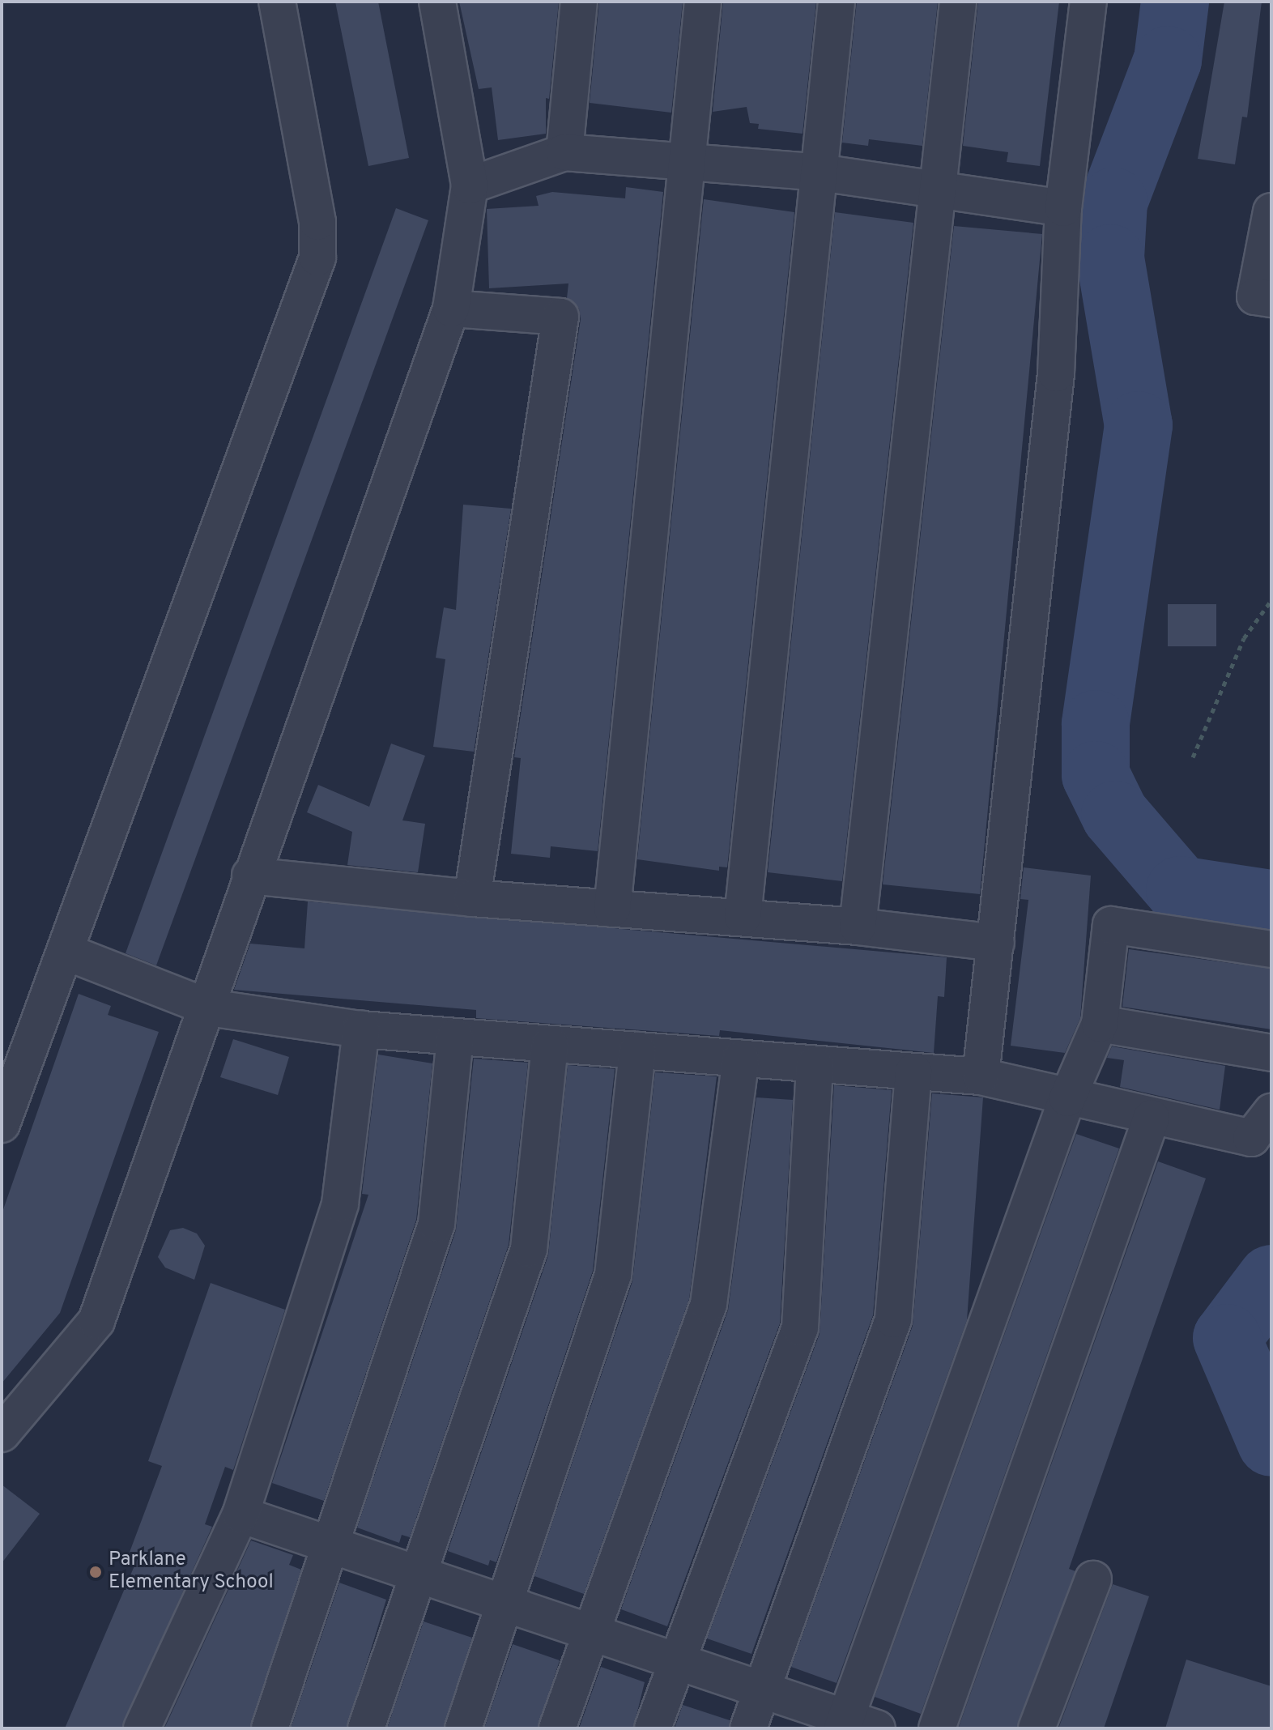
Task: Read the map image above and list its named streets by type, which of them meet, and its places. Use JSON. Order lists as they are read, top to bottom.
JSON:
{
  "places": ["Parklane Elementary School"]
}
